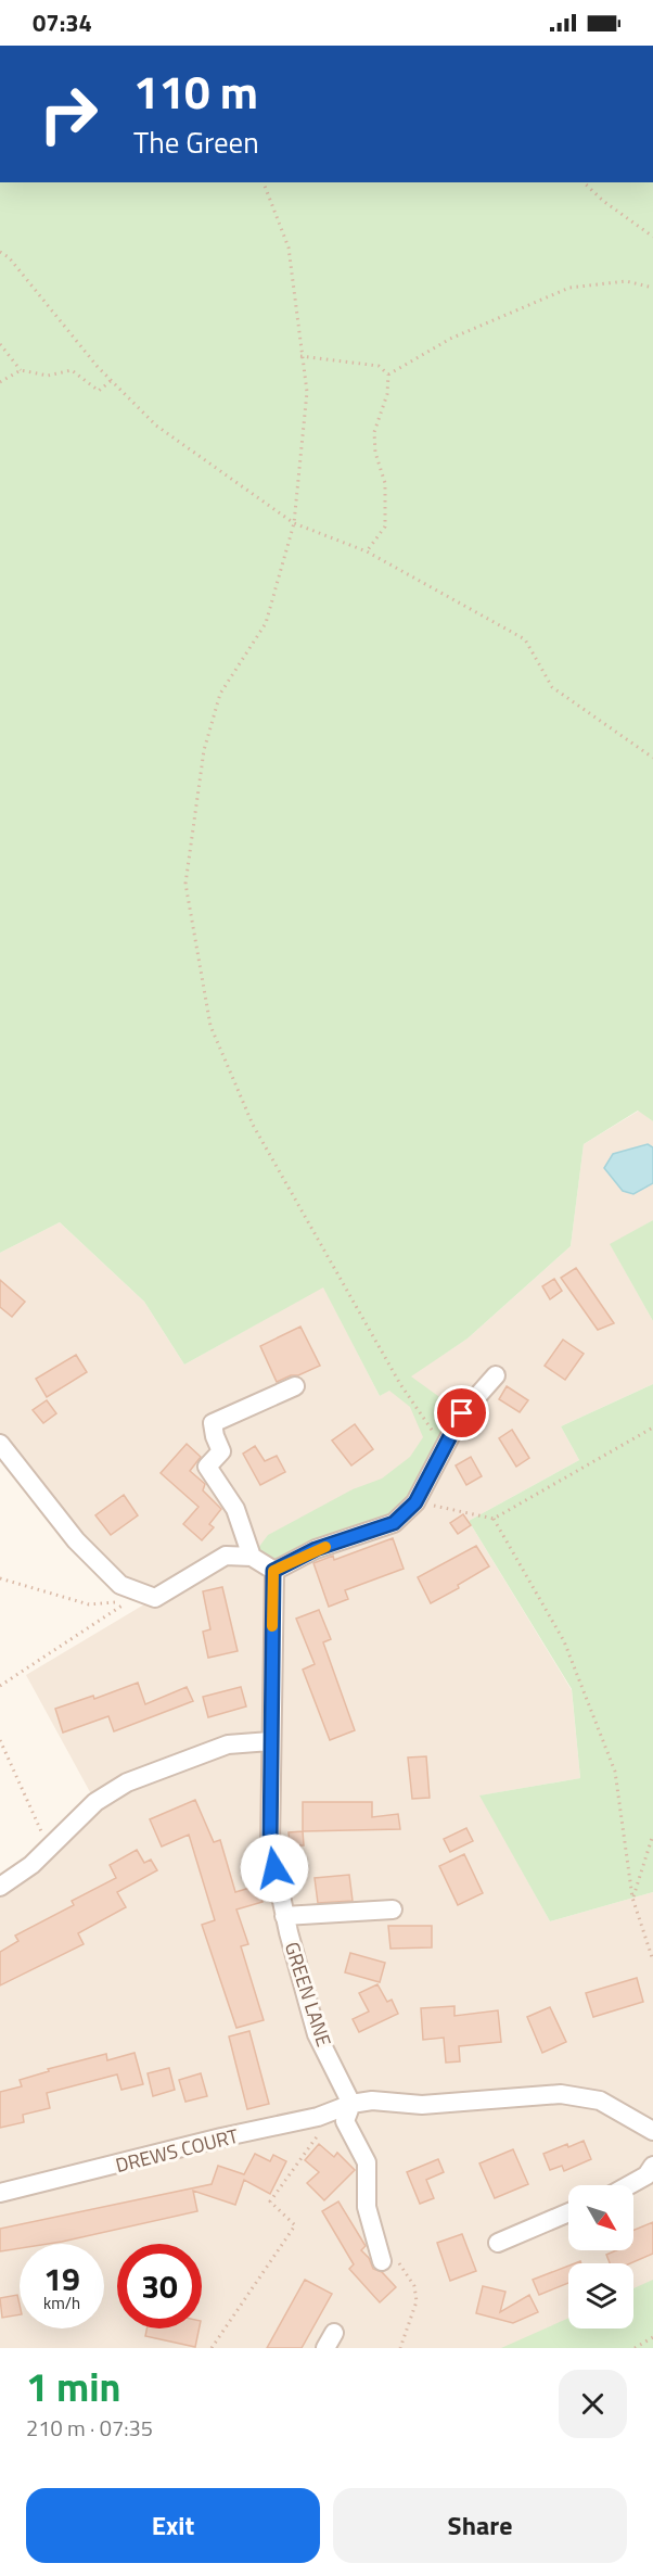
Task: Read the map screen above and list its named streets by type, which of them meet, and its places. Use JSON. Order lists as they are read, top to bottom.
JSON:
{
  "streets": {
    "street": ["GREEN LANE", "DREWS COURT"]
  },
  "crossings": [
    ["GREEN LANE", "DREWS COURT"]
  ],
  "north": "bottom right",
  "page": {
    "status": "07:34",
    "turn": ["110 m", "The Green"],
    "speed": "19 km/h",
    "limit": "30",
    "heading": ["1 min", "210 m · 07:35"],
    "buttons": ["Exit", "Share"]
  }
}
